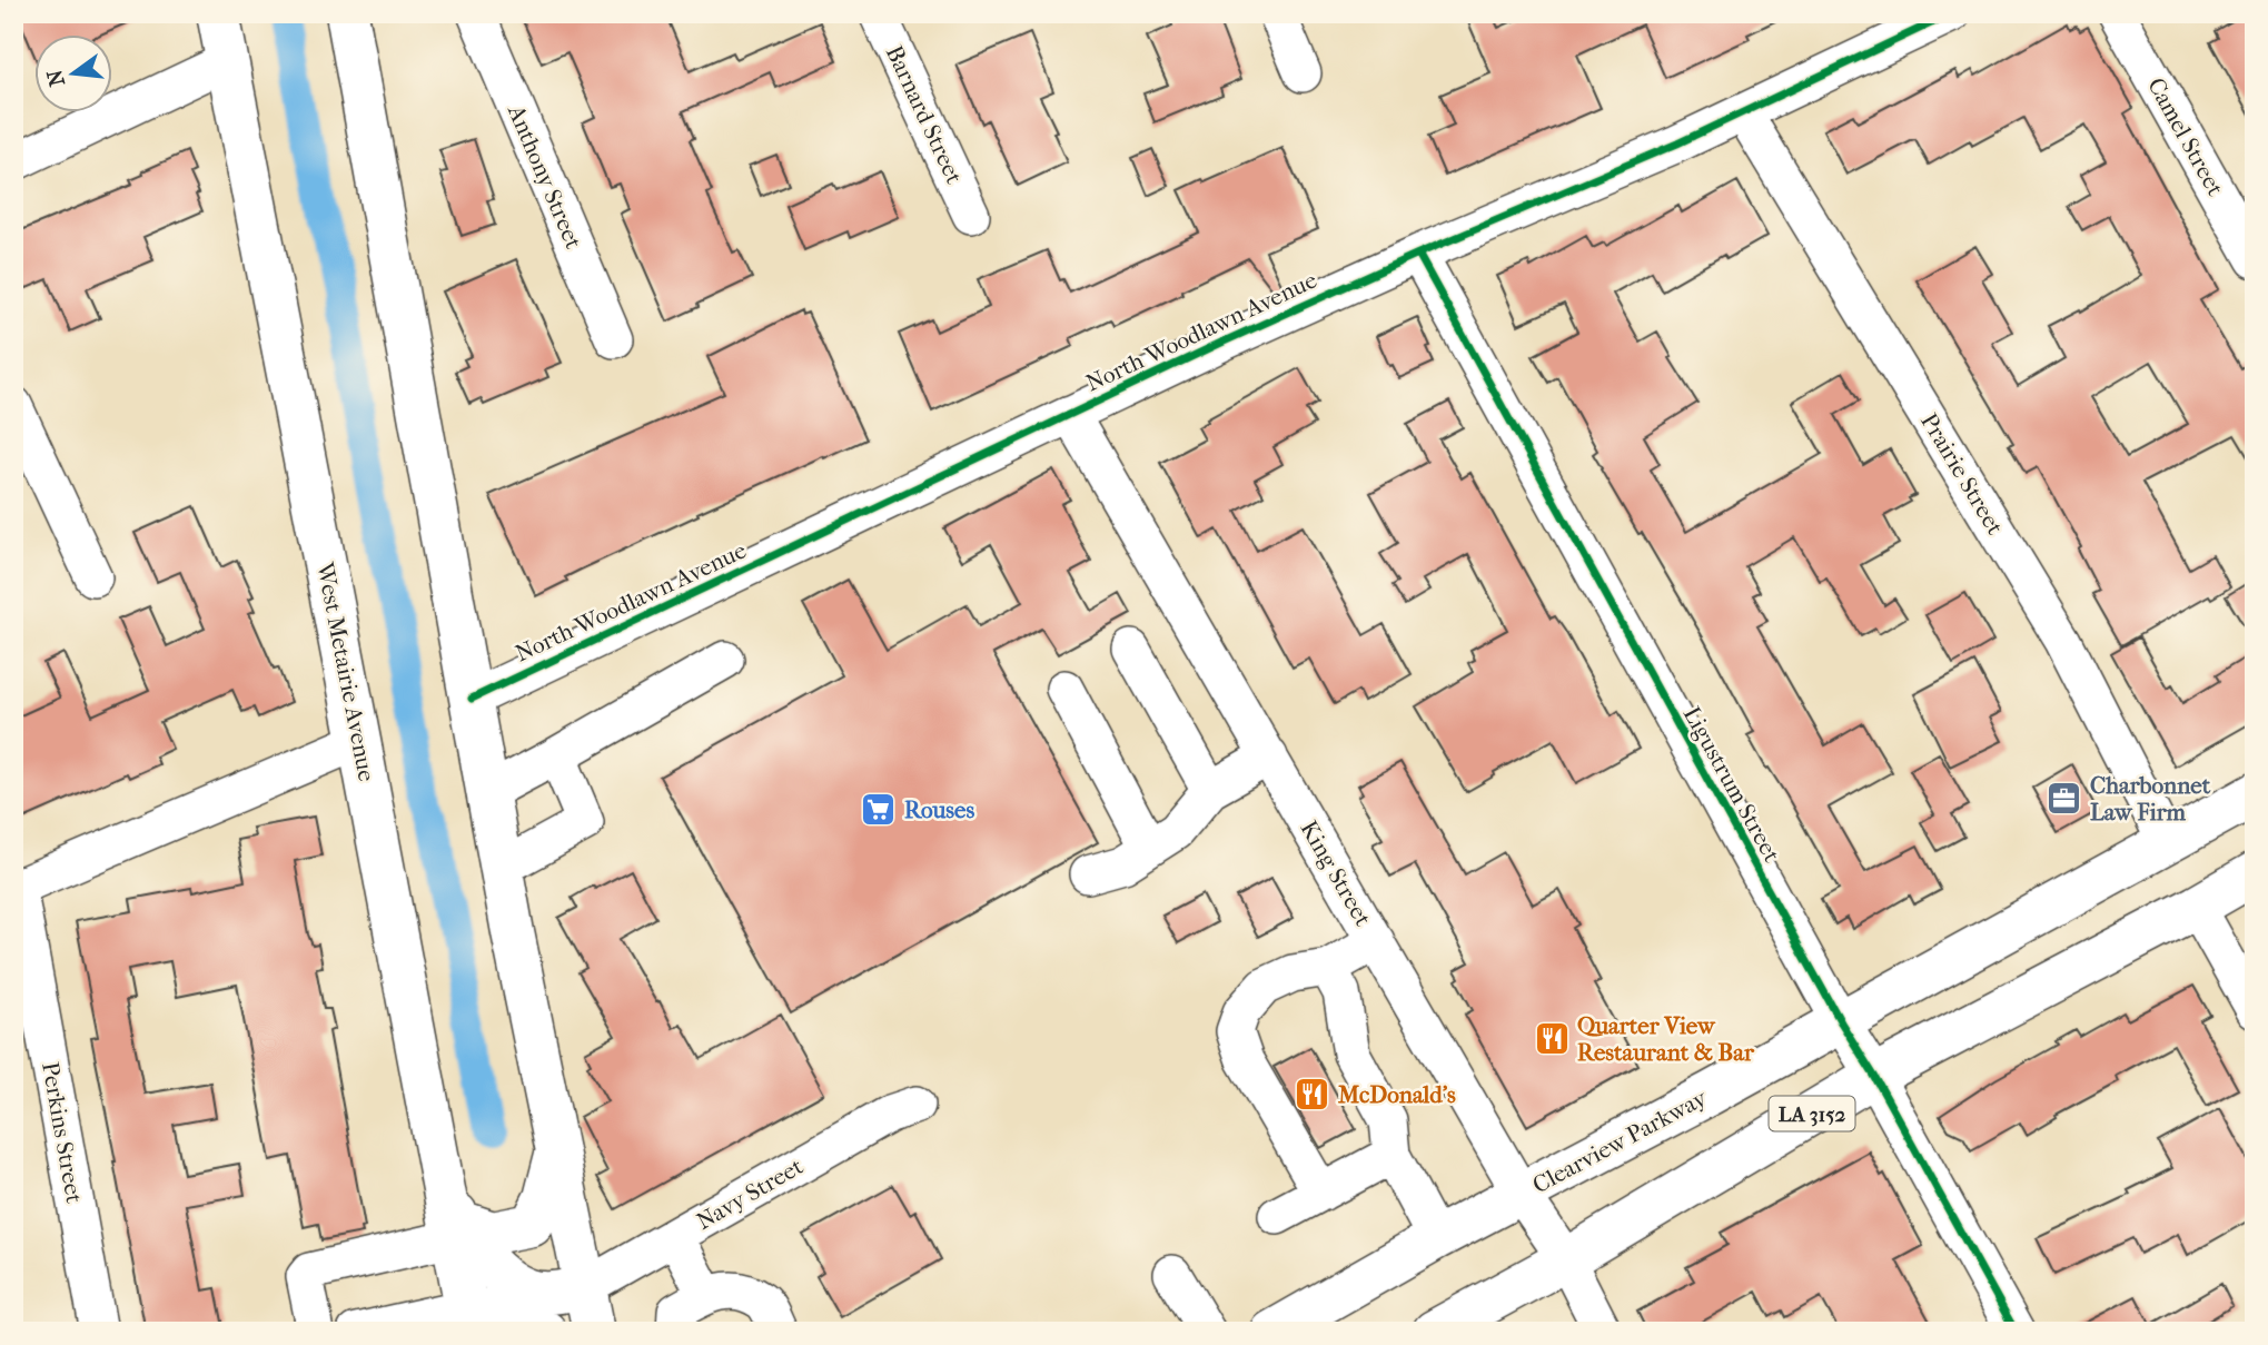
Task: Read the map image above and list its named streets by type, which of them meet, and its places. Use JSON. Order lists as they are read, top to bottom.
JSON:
{
  "streets": {
    "main road": ["West Metairie Avenue", "LA 3152", "Clearview Parkway"],
    "street": [
      "Barnard Street",
      "Camel Street",
      "Anthony Street",
      "North Woodlawn Avenue",
      "Prairie Street",
      "Ligustrum Street",
      "King Street",
      "Perkins Street",
      "Navy Street"
    ]
  },
  "crossings": [
    ["North Woodlawn Avenue", "Prairie Street"],
    ["North Woodlawn Avenue", "Ligustrum Street"],
    ["North Woodlawn Avenue", "King Street"],
    ["Prairie Street", "Clearview Parkway"],
    ["Ligustrum Street", "LA 3152"],
    ["Ligustrum Street", "Clearview Parkway"],
    ["King Street", "LA 3152"],
    ["King Street", "Clearview Parkway"]
  ],
  "places": {
    "office": ["Charbonnet Law Firm"],
    "supermarket": ["Rouses"],
    "restaurant": ["Quarter View Restaurant & Bar", "McDonald's"]
  },
  "north": "left"
}
